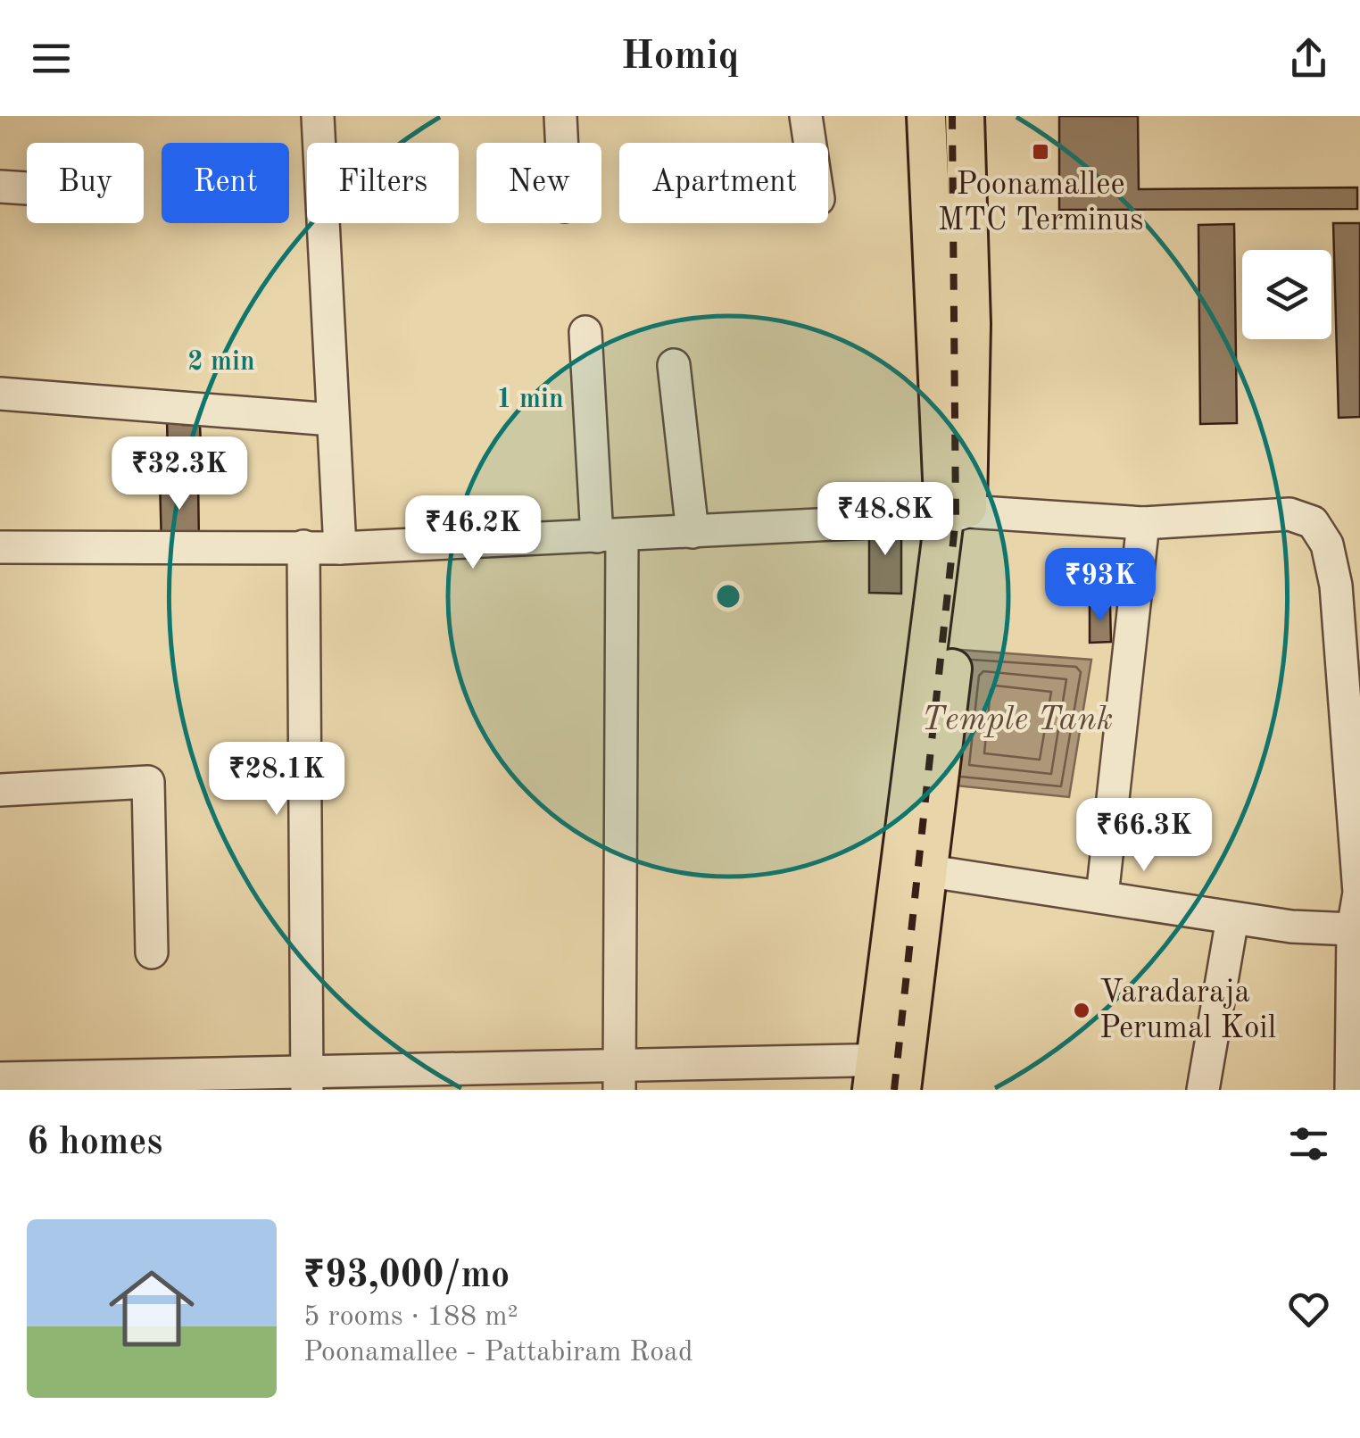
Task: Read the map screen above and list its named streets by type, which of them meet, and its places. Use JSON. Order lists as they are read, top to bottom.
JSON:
{
  "water": ["Temple Tank"],
  "places": {
    "transit": ["Poonamallee MTC Terminus"],
    "other": ["Varadaraja Perumal Koil"]
  },
  "page": {
    "header": "Homiq",
    "chip": [
      "Buy",
      "Rent",
      "Filters",
      "New",
      "Apartment"
    ],
    "price": [
      "₹32.3K",
      "₹48.8K",
      "₹46.2K",
      "₹93K",
      "₹28.1K",
      "₹66.3K"
    ],
    "heading": "6 homes",
    "list": [
      {
        "name": "₹93,000/mo",
        "note": "5 rooms · 188 m² · Poonamallee - Pattabiram Road"
      }
    ]
  },
  "rings": ["2 min", "1 min"]
}
